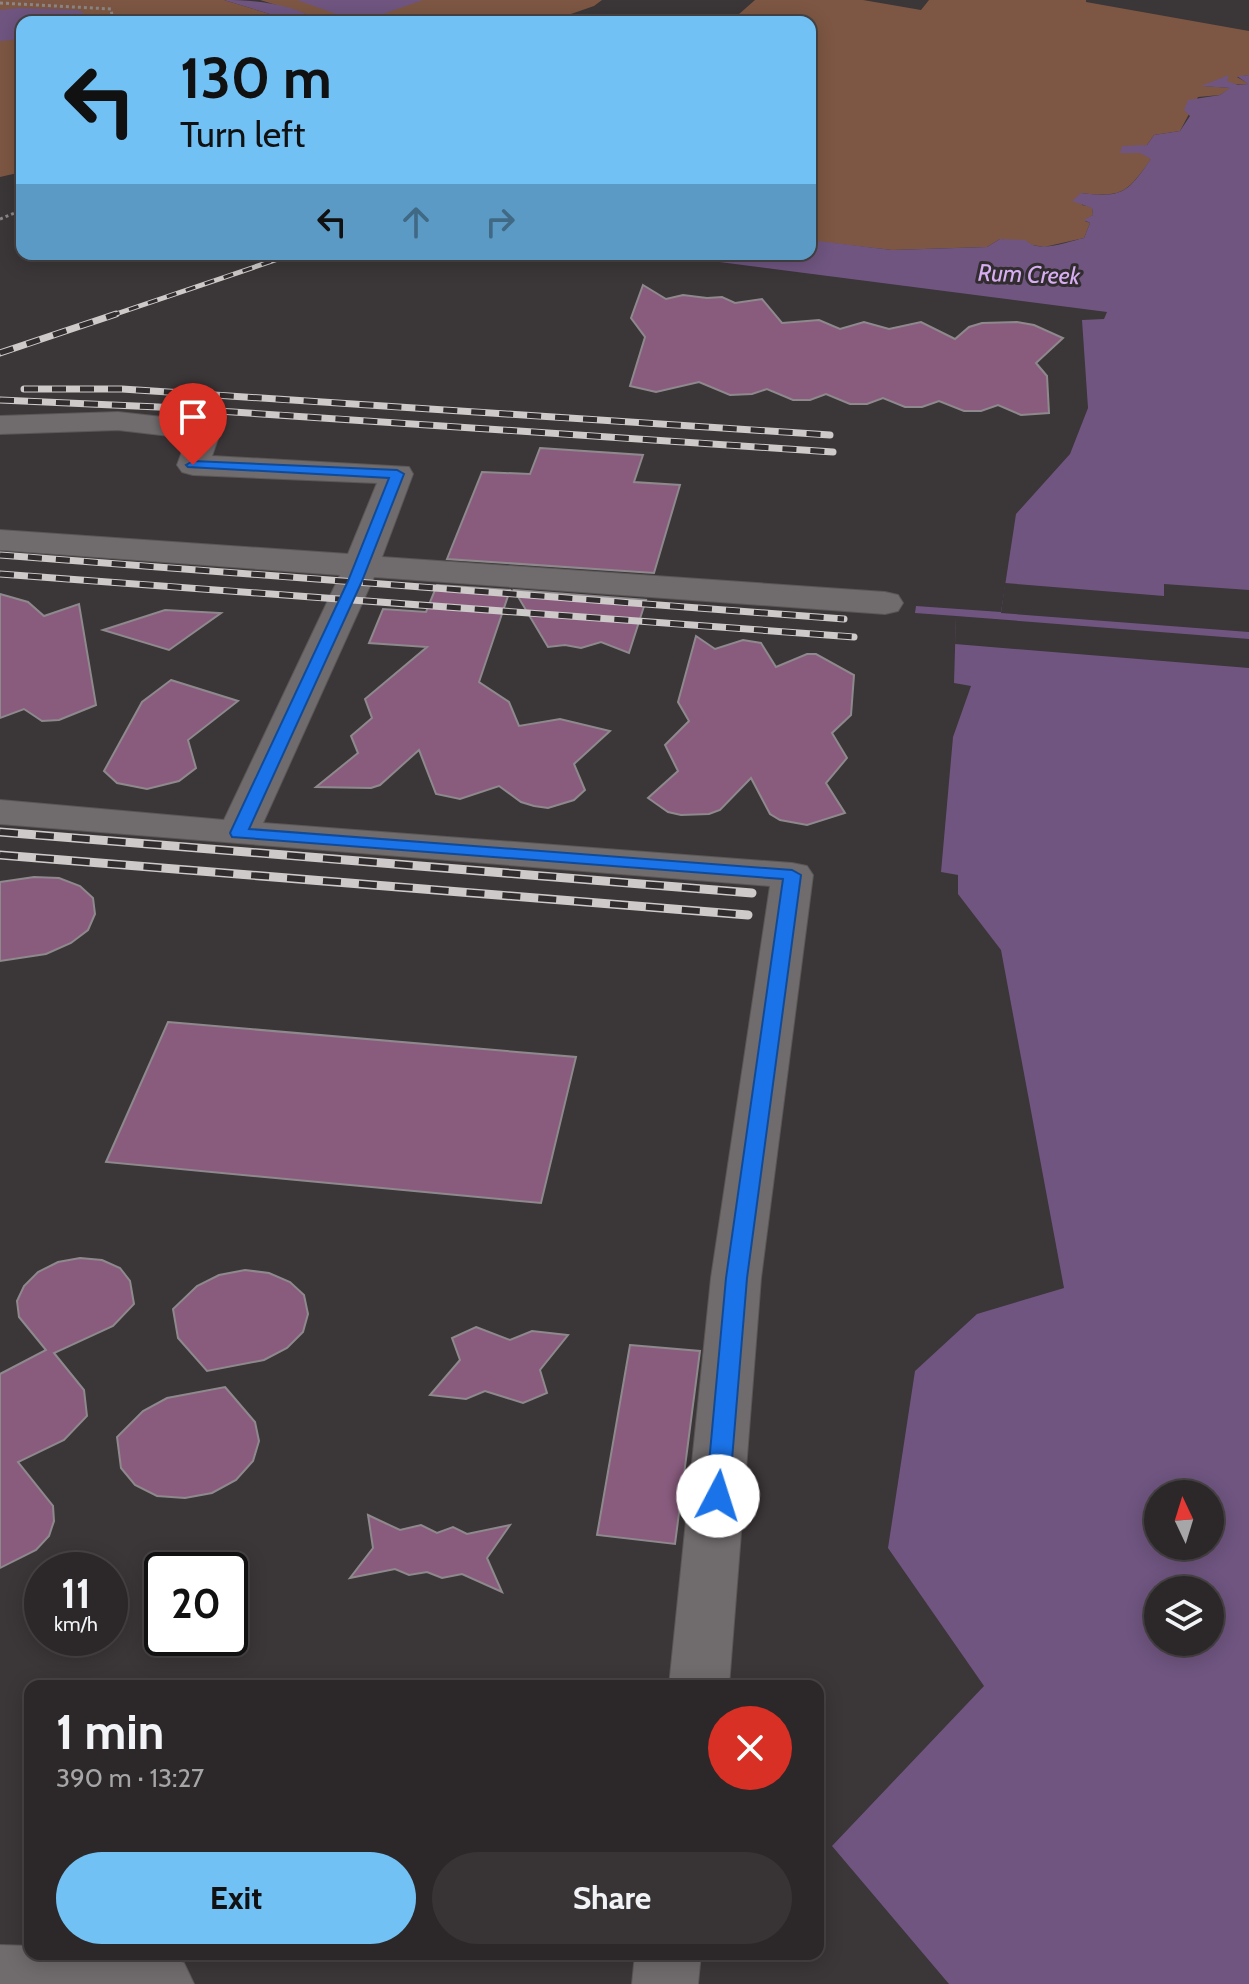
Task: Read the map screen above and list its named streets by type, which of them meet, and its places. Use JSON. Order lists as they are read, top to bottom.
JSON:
{
  "water": ["Rum Creek"],
  "north": "top",
  "page": {
    "turn": ["130 m", "Turn left"],
    "speed": "11 km/h",
    "limit": "20",
    "heading": ["1 min", "390 m · 13:27"],
    "buttons": ["Exit", "Share"]
  }
}
